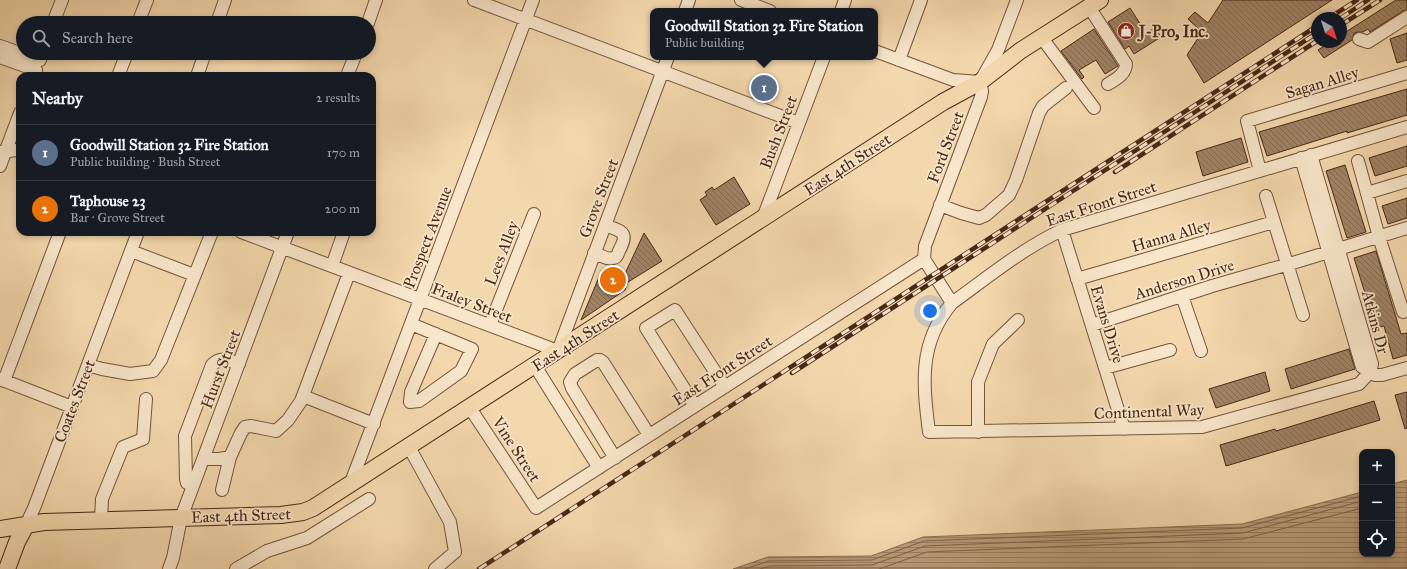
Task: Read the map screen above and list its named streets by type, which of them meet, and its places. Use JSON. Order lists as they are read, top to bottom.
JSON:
{
  "streets": {
    "main road": ["East 4th Street", "Coates Street"],
    "street": [
      "Sagan Alley",
      "Bush Street",
      "Ford Street",
      "Grove Street",
      "East Front Street",
      "Hanna Alley",
      "Prospect Avenue",
      "Lees Alley",
      "Anderson Drive",
      "Fraley Street",
      "Atkins Dr",
      "Evans Drive",
      "Hurst Street",
      "Continental Way",
      "Vine Street"
    ]
  },
  "crossings": [
    ["Sagan Alley", "East Front Street"],
    ["Bush Street", "East 4th Street"],
    ["Ford Street", "East 4th Street"],
    ["Ford Street", "East Front Street"],
    ["East 4th Street", "Grove Street"],
    ["East 4th Street", "Prospect Avenue"],
    ["East 4th Street", "Fraley Street"],
    ["East 4th Street", "Hurst Street"],
    ["East 4th Street", "Coates Street"],
    ["East 4th Street", "Vine Street"],
    ["Grove Street", "Fraley Street"],
    ["East Front Street", "Atkins Dr"],
    ["East Front Street", "Evans Drive"],
    ["East Front Street", "Continental Way"],
    ["East Front Street", "Vine Street"],
    ["Hanna Alley", "Evans Drive"],
    ["Prospect Avenue", "Fraley Street"],
    ["Lees Alley", "Fraley Street"],
    ["Anderson Drive", "Atkins Dr"],
    ["Anderson Drive", "Evans Drive"],
    ["Fraley Street", "Hurst Street"],
    ["Atkins Dr", "Continental Way"],
    ["Evans Drive", "Continental Way"]
  ],
  "places": {
    "shop": ["J-Pro, Inc."]
  },
  "north": "bottom right",
  "page": {
    "popup": ["Goodwill Station 32 Fire Station", "Public building"],
    "search": "Search here",
    "heading": ["Nearby", "2 results"],
    "pins": ["1", "2"],
    "list": [
      {
        "mark": "1",
        "name": "Goodwill Station 32 Fire Station",
        "note": "Public building · Bush Street",
        "value": "170 m"
      },
      {
        "mark": "2",
        "name": "Taphouse 23",
        "note": "Bar · Grove Street",
        "value": "200 m"
      }
    ],
    "map_buttons": ["+", "−"]
  }
}
